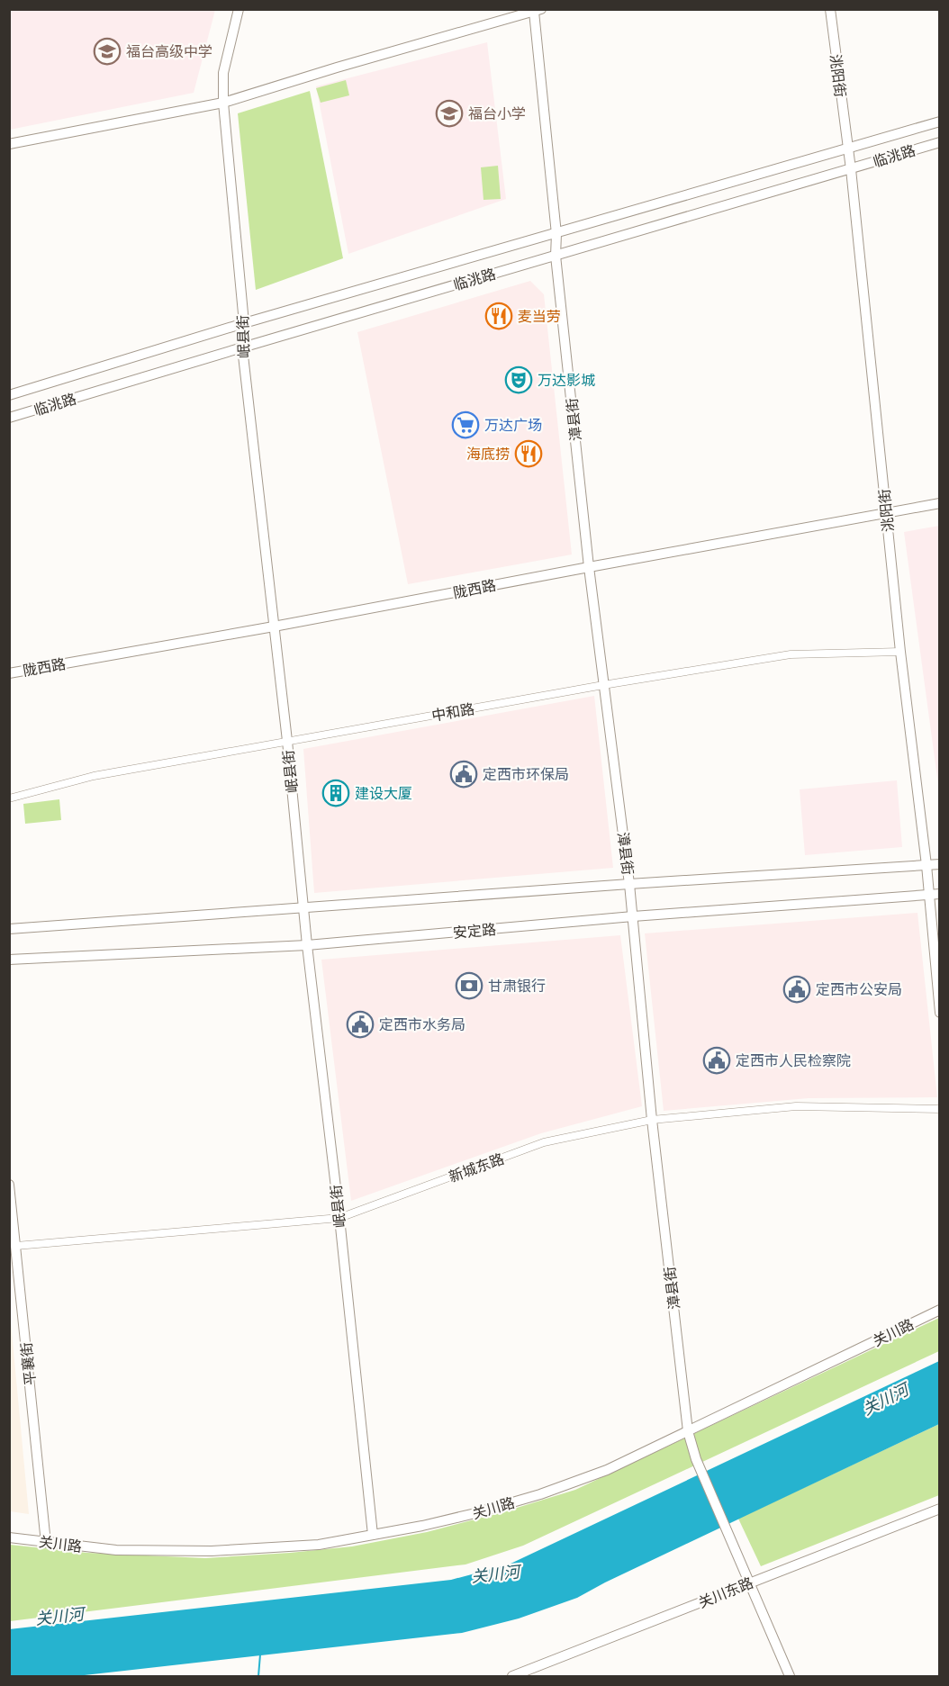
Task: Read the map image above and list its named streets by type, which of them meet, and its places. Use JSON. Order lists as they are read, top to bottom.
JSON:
{
  "streets": {
    "street": [
      "洮阳街",
      "临洮路",
      "岷县街",
      "漳县街",
      "陇西路",
      "中和路",
      "安定路",
      "新城东路",
      "关川路",
      "平襄街",
      "关川东路"
    ]
  },
  "crossings": [
    ["洮阳街", "临洮路"],
    ["洮阳街", "陇西路"],
    ["洮阳街", "中和路"],
    ["洮阳街", "安定路"],
    ["临洮路", "岷县街"],
    ["临洮路", "漳县街"],
    ["岷县街", "陇西路"],
    ["岷县街", "中和路"],
    ["岷县街", "安定路"],
    ["岷县街", "新城东路"],
    ["岷县街", "关川路"],
    ["漳县街", "陇西路"],
    ["漳县街", "中和路"],
    ["漳县街", "安定路"],
    ["漳县街", "新城东路"],
    ["漳县街", "关川路"],
    ["漳县街", "关川东路"],
    ["新城东路", "平襄街"],
    ["关川路", "平襄街"]
  ],
  "water": ["关川河"],
  "places": {
    "school or university": ["福台高级中学", "福台小学"],
    "restaurant": ["麦当劳", "海底捞"],
    "theatre": ["万达影城"],
    "supermarket": ["万达广场"],
    "public building": [
      "定西市环保局",
      "定西市公安局",
      "定西市水务局",
      "定西市人民检察院"
    ],
    "building": ["建设大厦"],
    "bank": ["甘肃银行"]
  }
}
